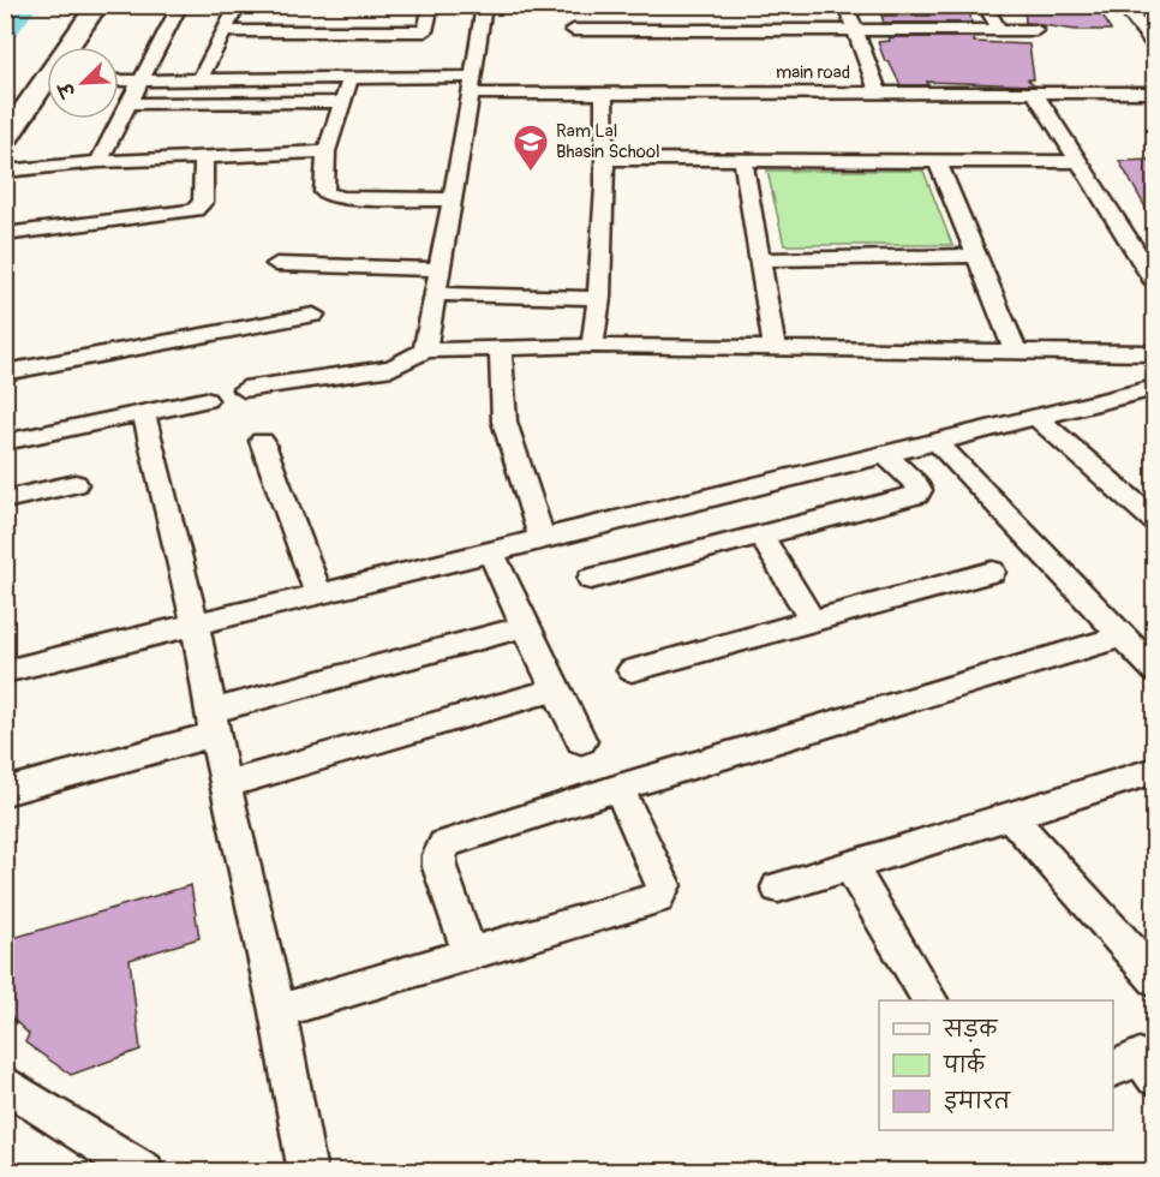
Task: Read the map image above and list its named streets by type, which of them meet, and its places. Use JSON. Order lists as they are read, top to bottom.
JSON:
{
  "streets": {
    "street": ["main road"]
  },
  "places": {
    "school or university": ["Ram Lal Bhasin School"]
  },
  "legend": ["सड़क", "पार्क", "इमारत"],
  "north": "bottom left"
}
